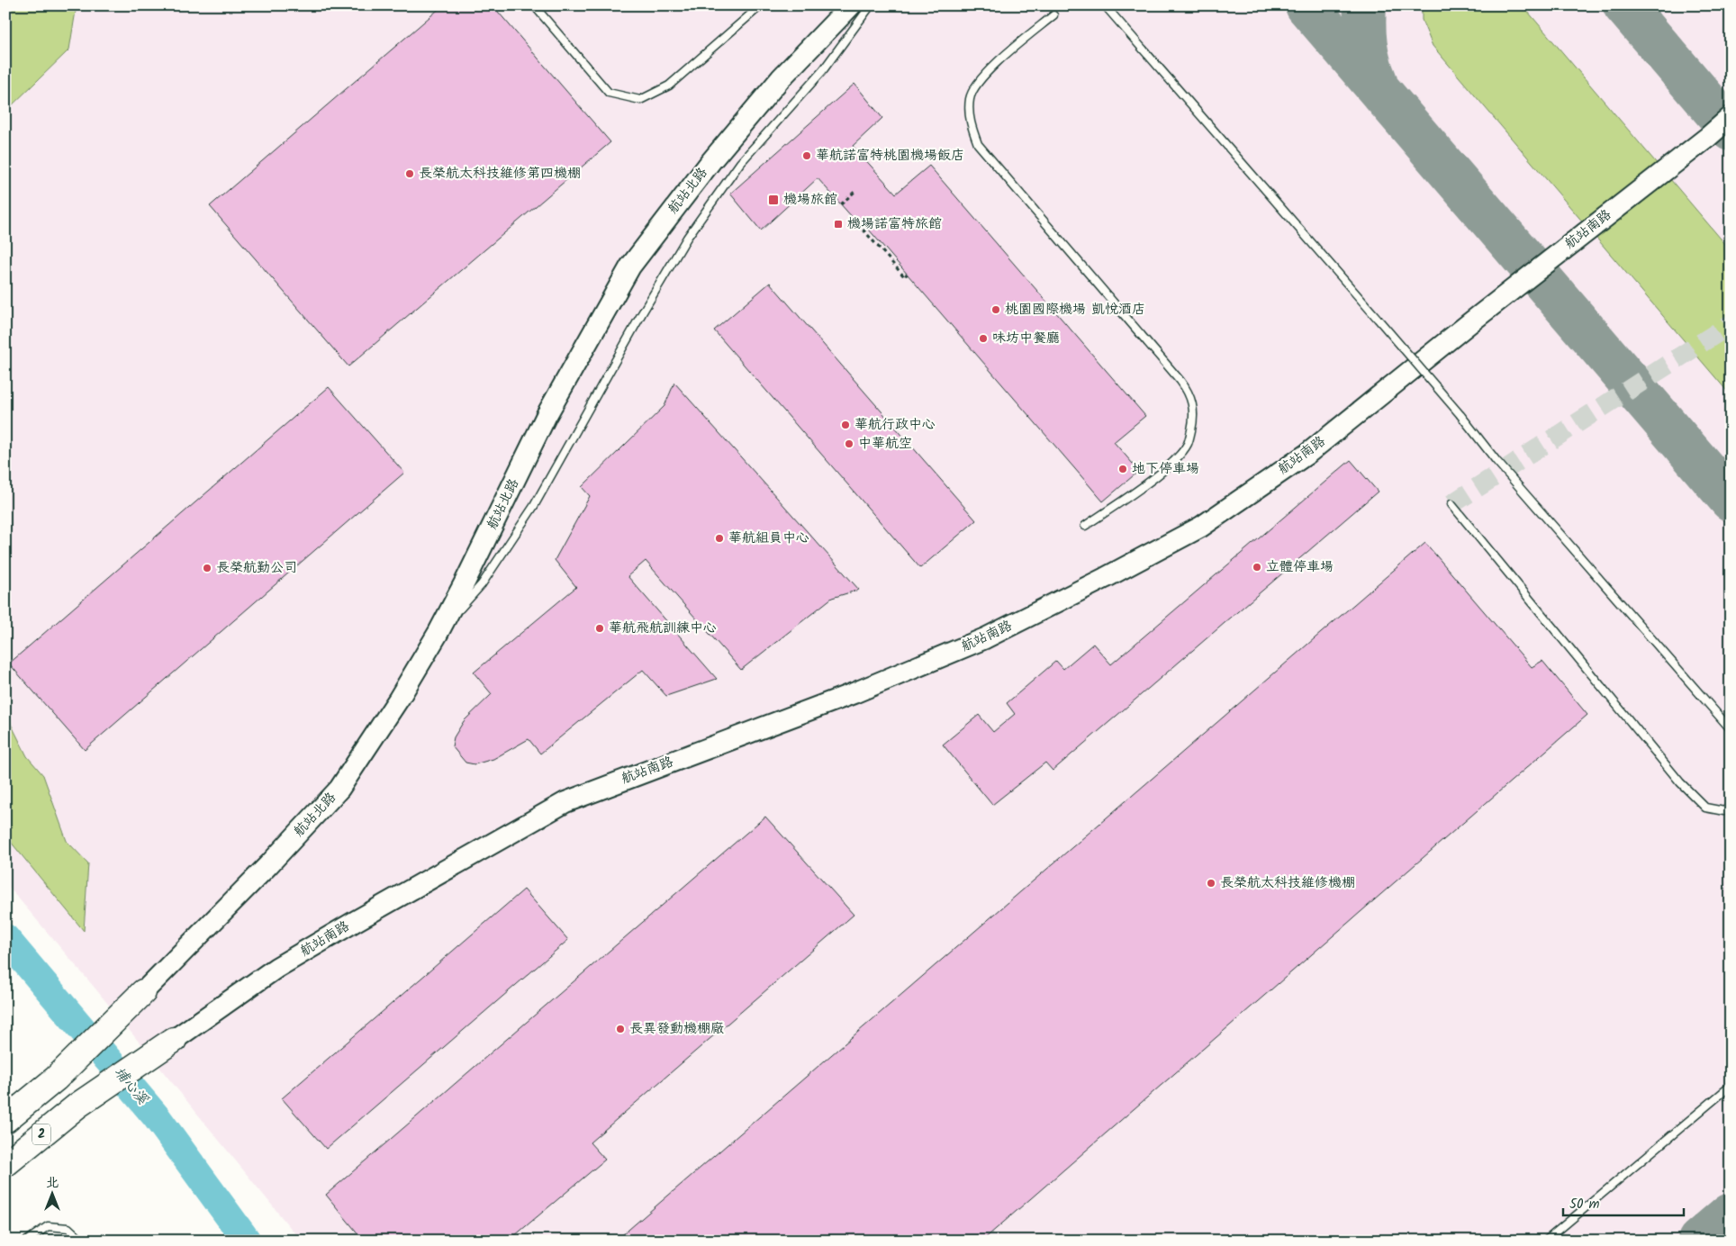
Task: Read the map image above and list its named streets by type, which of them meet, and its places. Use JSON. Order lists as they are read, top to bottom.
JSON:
{
  "streets": {
    "highway": ["2"],
    "street": ["航站北路", "航站南路"]
  },
  "crossings": [
    ["航站北路", "2"],
    ["航站南路", "2"]
  ],
  "water": ["埔心溪"],
  "places": {
    "other": [
      "華航諾富特桃園機場飯店",
      "長榮航太科技維修第四機棚",
      "桃園國際機場 凱悅酒店",
      "味坊中餐廳",
      "華航行政中心",
      "中華航空",
      "地下停車場",
      "華航組員中心",
      "立體停車場",
      "長榮航勤公司",
      "華航飛航訓練中心",
      "長榮航太科技維修機棚",
      "長異發動機棚廠"
    ],
    "transit": ["機場旅館", "機場諾富特旅館"]
  },
  "scale_bar": "50 m",
  "north": "top"
}
